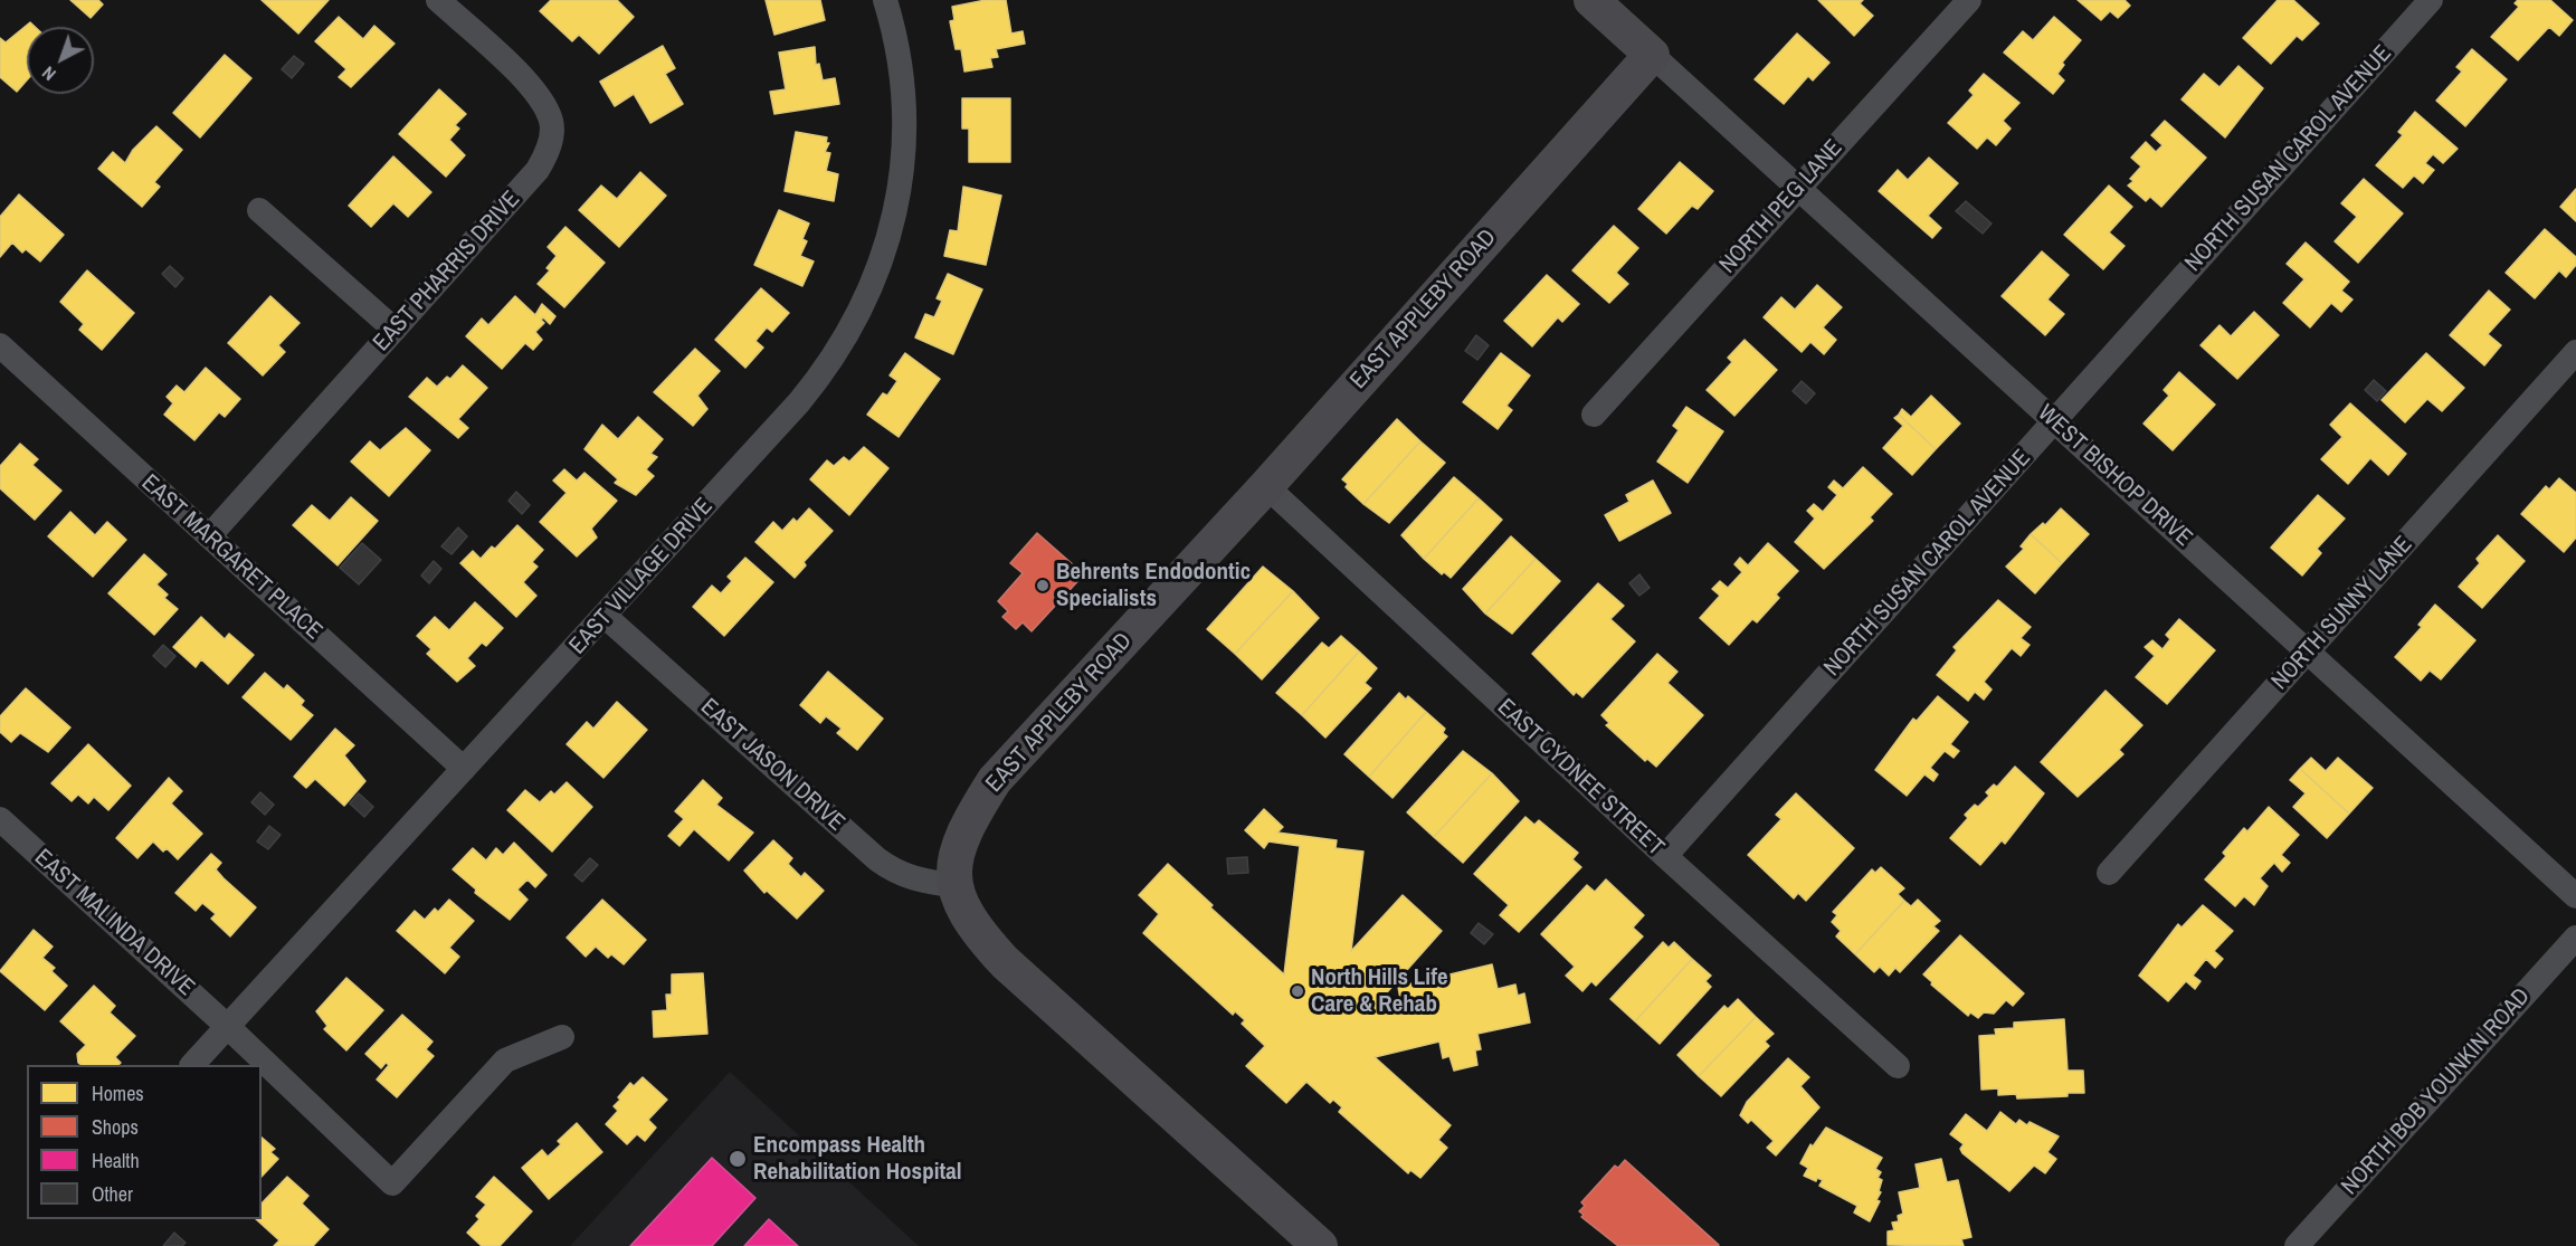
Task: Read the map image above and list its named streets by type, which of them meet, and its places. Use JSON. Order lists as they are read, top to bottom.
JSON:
{
  "streets": {
    "street": [
      "NORTH SUSAN CAROL AVENUE",
      "NORTH PEG LANE",
      "EAST PHARRIS DRIVE",
      "EAST APPLEBY ROAD",
      "WEST BISHOP DRIVE",
      "EAST MARGARET PLACE",
      "EAST VILLAGE DRIVE",
      "NORTH SUNNY LANE",
      "EAST JASON DRIVE",
      "EAST CYDNEE STREET",
      "EAST MALINDA DRIVE",
      "NORTH BOB YOUNKIN ROAD"
    ]
  },
  "crossings": [
    ["NORTH SUSAN CAROL AVENUE", "WEST BISHOP DRIVE"],
    ["NORTH SUSAN CAROL AVENUE", "EAST CYDNEE STREET"],
    ["NORTH PEG LANE", "WEST BISHOP DRIVE"],
    ["EAST PHARRIS DRIVE", "EAST MARGARET PLACE"],
    ["EAST APPLEBY ROAD", "WEST BISHOP DRIVE"],
    ["EAST APPLEBY ROAD", "EAST JASON DRIVE"],
    ["EAST APPLEBY ROAD", "EAST CYDNEE STREET"],
    ["WEST BISHOP DRIVE", "NORTH SUNNY LANE"],
    ["EAST MARGARET PLACE", "EAST VILLAGE DRIVE"],
    ["EAST VILLAGE DRIVE", "EAST JASON DRIVE"],
    ["EAST VILLAGE DRIVE", "EAST MALINDA DRIVE"]
  ],
  "places": ["Behrents Endodontic Specialists", "North Hills Life Care & Rehab", "Encompass Health Rehabilitation Hospital"],
  "legend": [
    "Homes",
    "Shops",
    "Health",
    "Other"
  ],
  "north": "bottom left"
}
